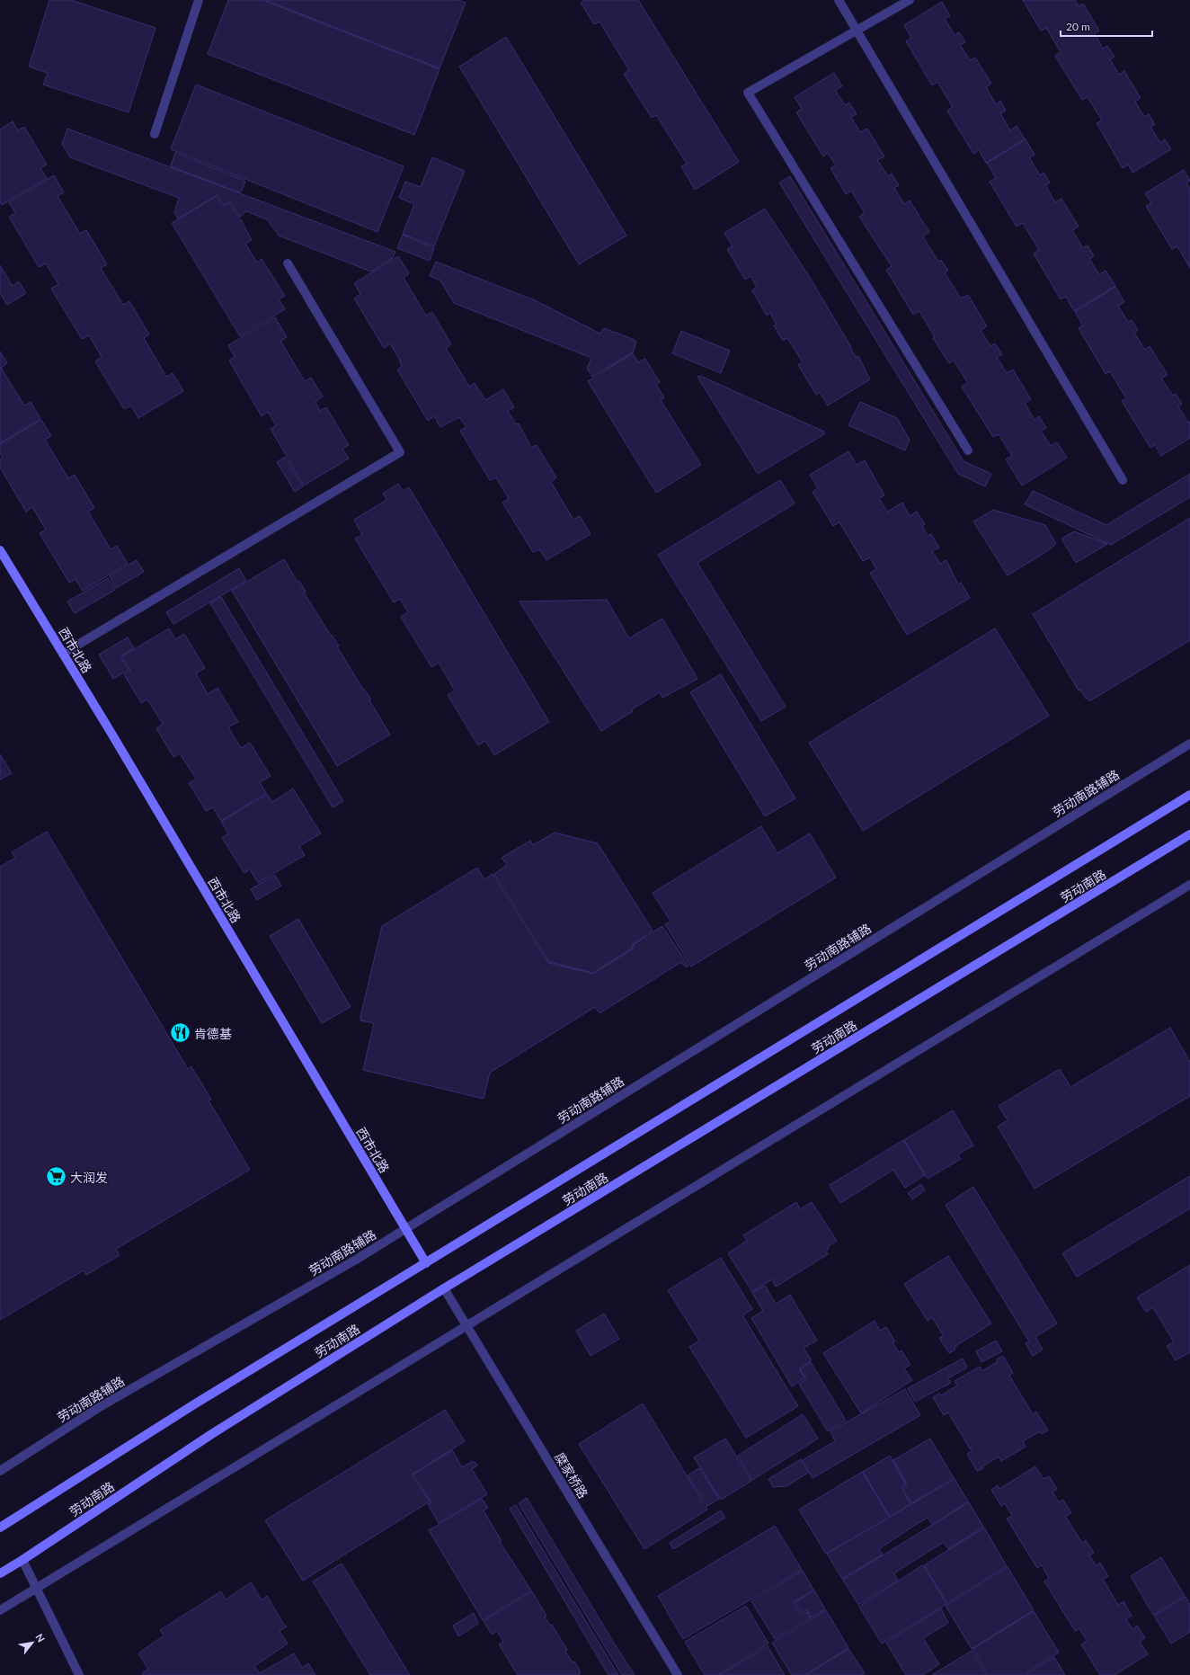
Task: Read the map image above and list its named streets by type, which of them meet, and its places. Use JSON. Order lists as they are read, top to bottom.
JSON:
{
  "streets": {
    "main road": ["西市北路", "劳动南路"],
    "street": ["劳动南路辅路", "糜家桥路"]
  },
  "crossings": [
    ["西市北路", "劳动南路辅路"],
    ["西市北路", "劳动南路"],
    ["劳动南路", "糜家桥路"]
  ],
  "places": {
    "restaurant": ["肯德基"],
    "supermarket": ["大润发"]
  },
  "scale_bar": "20 m",
  "north": "top right"
}
